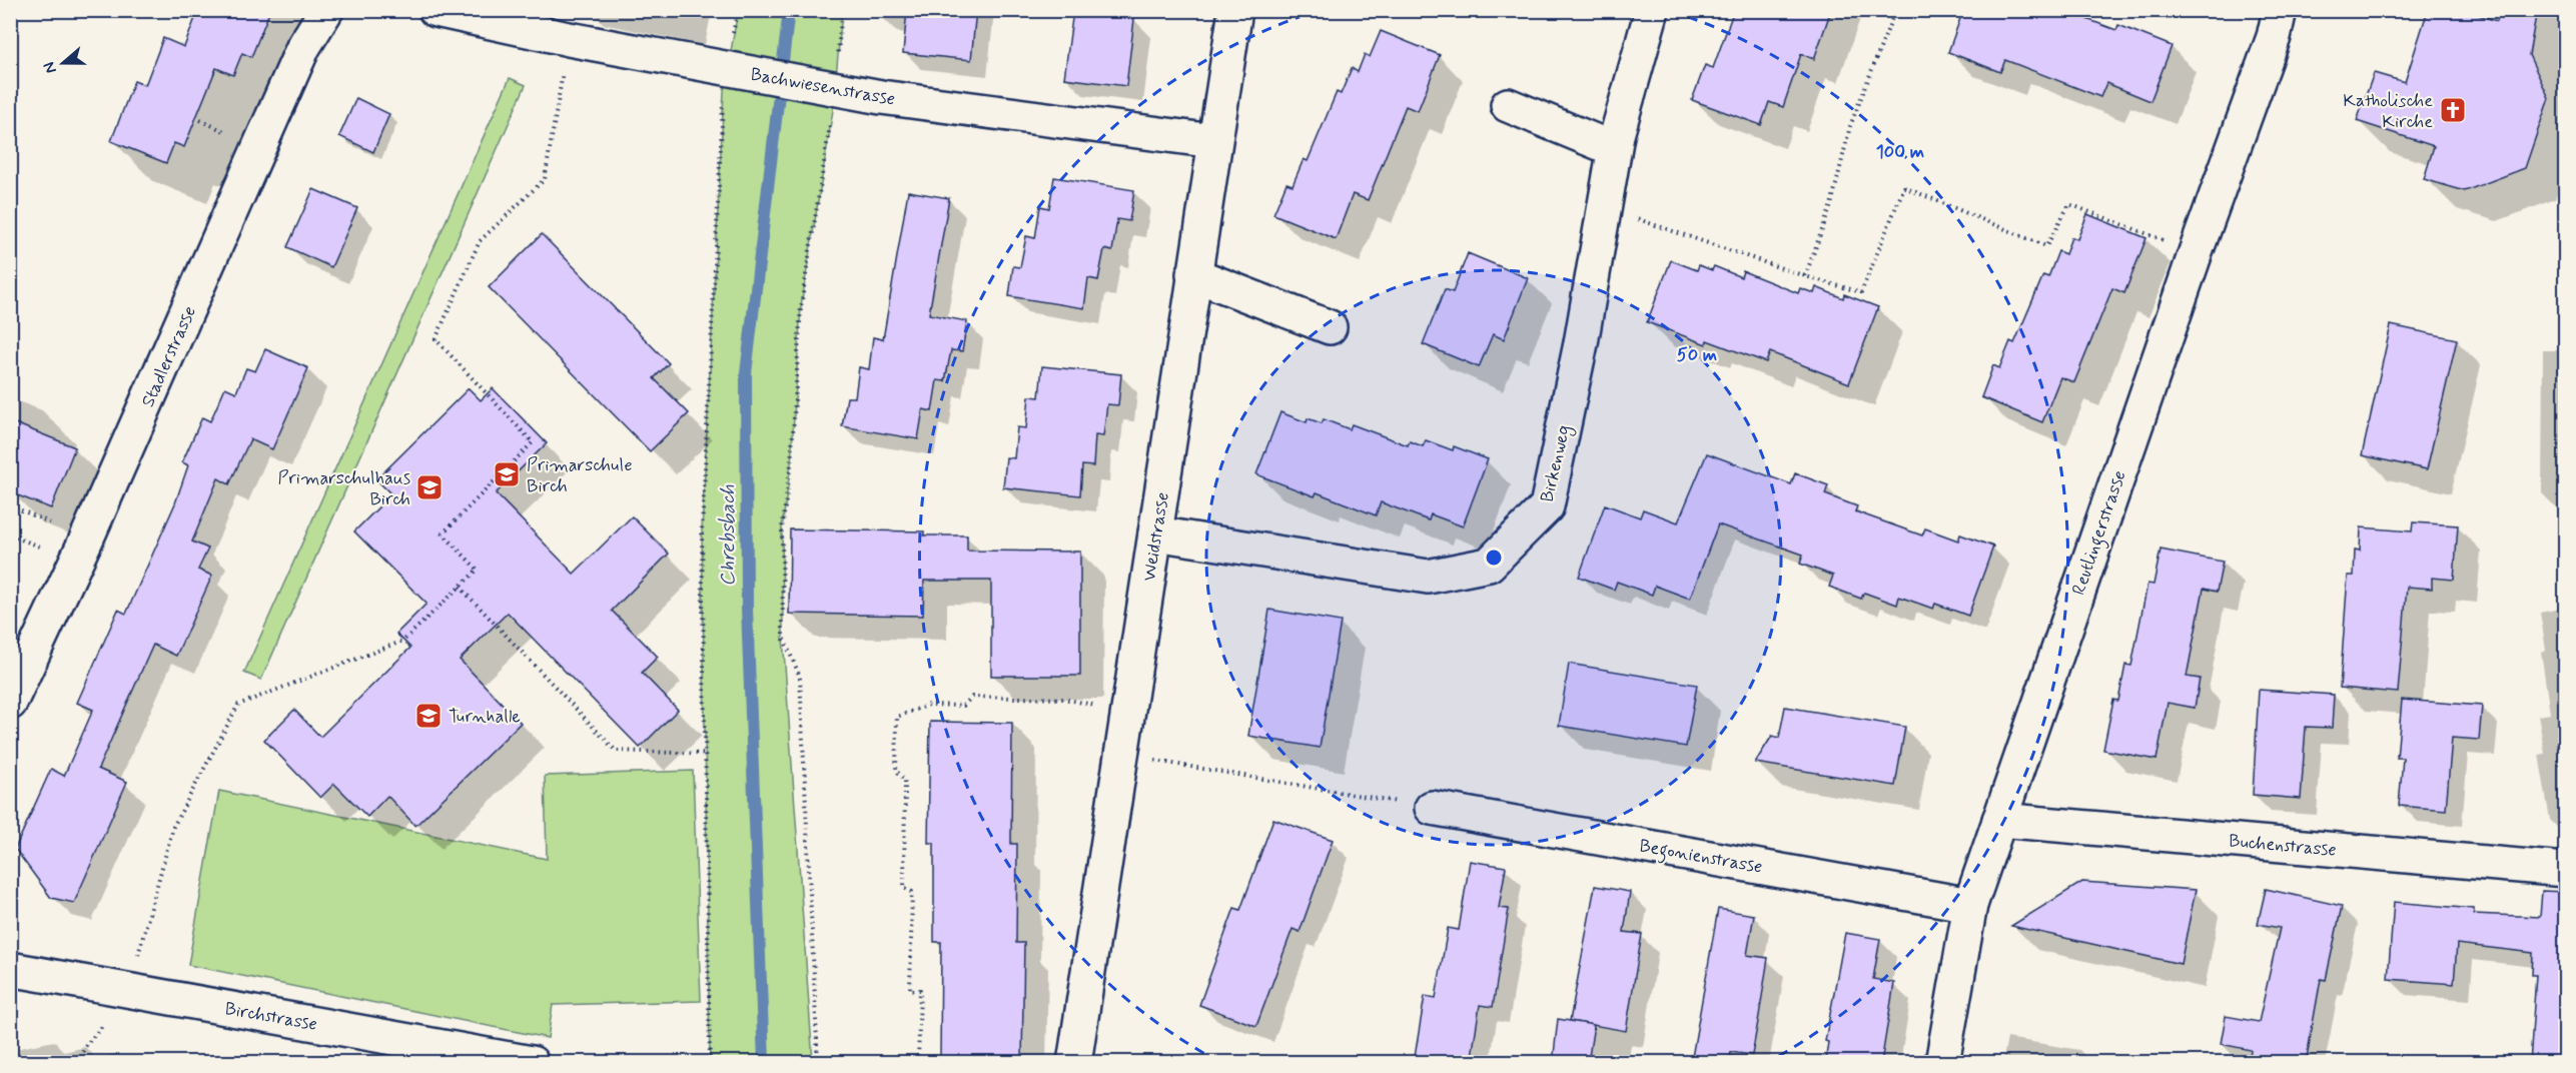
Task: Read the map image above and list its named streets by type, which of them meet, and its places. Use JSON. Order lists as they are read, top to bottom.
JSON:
{
  "streets": {
    "street": [
      "Bachwiesenstrasse",
      "Stadlerstrasse",
      "Birkenweg",
      "Reutlingerstrasse",
      "Weidstrasse",
      "Buchenstrasse",
      "Begonienstrasse",
      "Birchstrasse"
    ]
  },
  "crossings": [
    ["Bachwiesenstrasse", "Weidstrasse"],
    ["Birkenweg", "Weidstrasse"],
    ["Reutlingerstrasse", "Buchenstrasse"],
    ["Reutlingerstrasse", "Begonienstrasse"]
  ],
  "water": ["Chrebsbach"],
  "places": {
    "church": ["Katholische Kirche"],
    "school or university": ["Primarschule Birch", "Primarschulhaus Birch", "Turnhalle"]
  },
  "north": "left",
  "rings": ["100 m", "50 m"]
}
